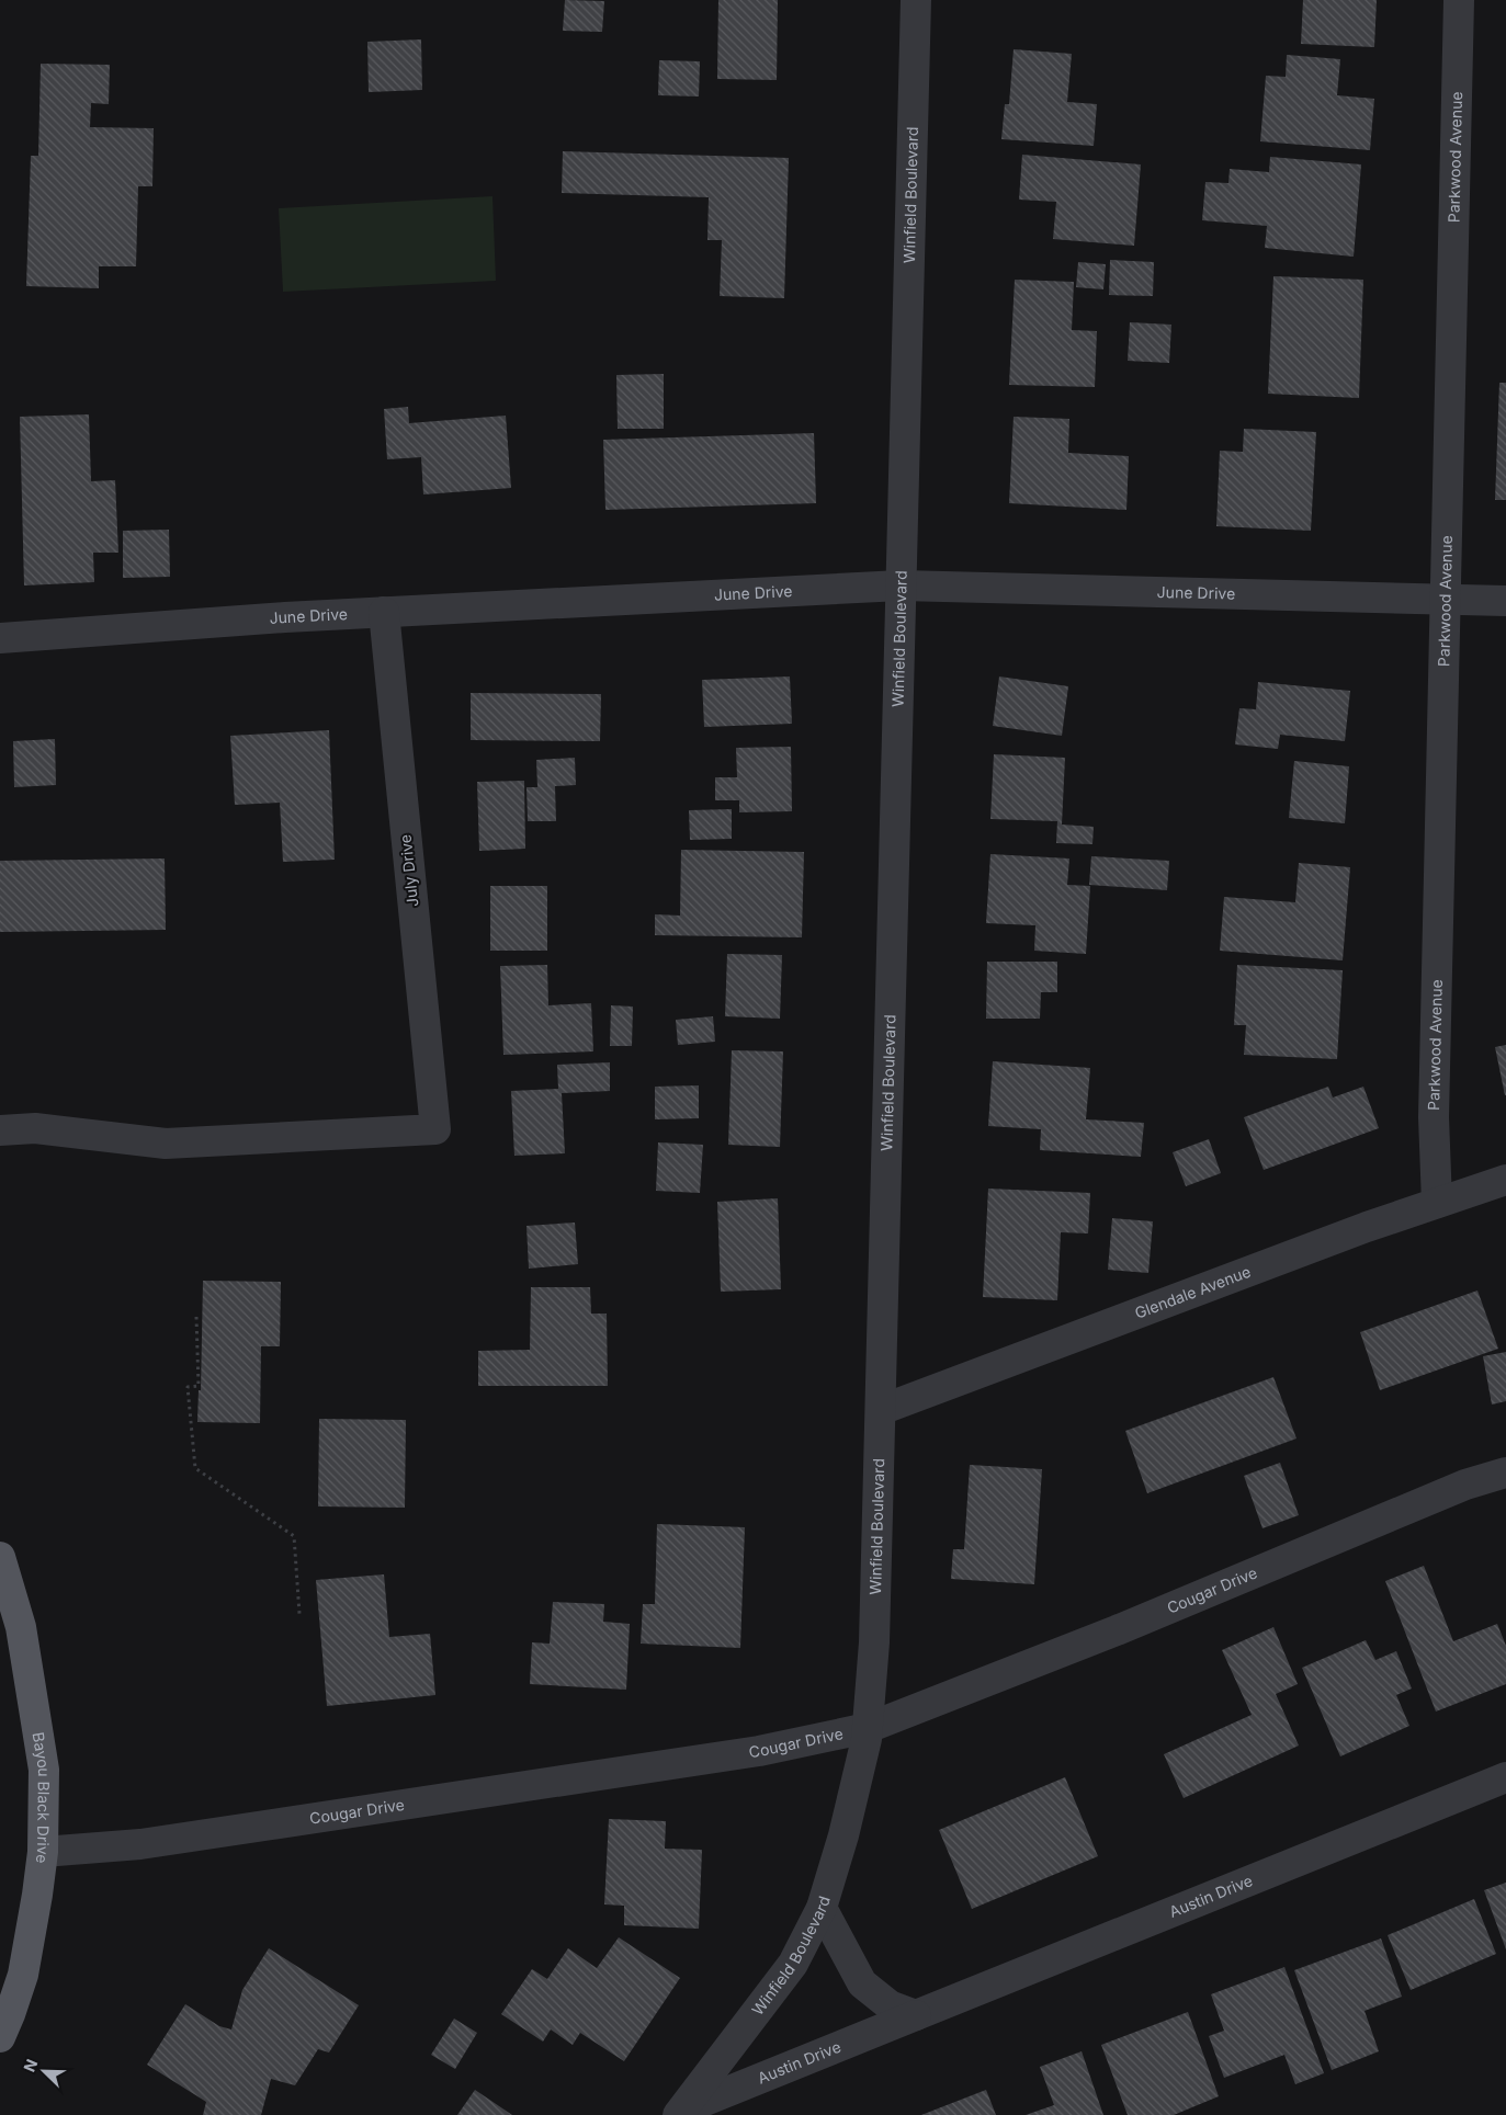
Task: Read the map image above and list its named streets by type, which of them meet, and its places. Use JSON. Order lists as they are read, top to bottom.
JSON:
{
  "streets": {
    "main road": ["Bayou Black Drive"],
    "street": [
      "Parkwood Avenue",
      "Winfield Boulevard",
      "June Drive",
      "July Drive",
      "Glendale Avenue",
      "Cougar Drive",
      "Austin Drive"
    ]
  },
  "crossings": [
    ["Parkwood Avenue", "June Drive"],
    ["Parkwood Avenue", "Glendale Avenue"],
    ["Winfield Boulevard", "June Drive"],
    ["Winfield Boulevard", "Glendale Avenue"],
    ["Winfield Boulevard", "Cougar Drive"],
    ["Winfield Boulevard", "Austin Drive"],
    ["June Drive", "July Drive"],
    ["Cougar Drive", "Bayou Black Drive"]
  ],
  "north": "top left"
}
